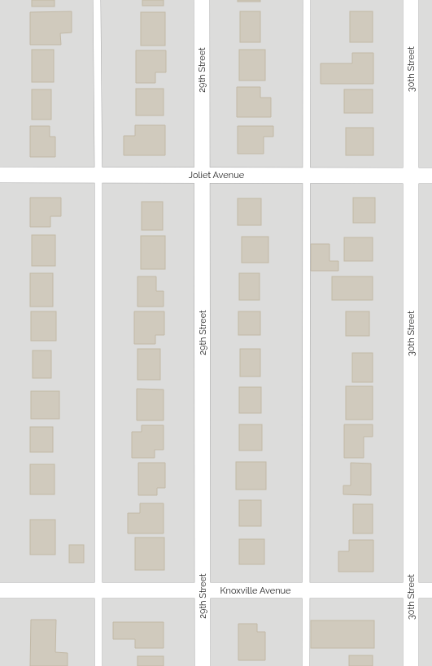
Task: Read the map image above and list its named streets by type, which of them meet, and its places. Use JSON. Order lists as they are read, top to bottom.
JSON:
{
  "streets": {
    "street": [
      "30th Street",
      "29th Street",
      "Joliet Avenue",
      "Knoxville Avenue"
    ]
  },
  "crossings": [
    ["30th Street", "Joliet Avenue"],
    ["30th Street", "Knoxville Avenue"],
    ["29th Street", "Joliet Avenue"],
    ["29th Street", "Knoxville Avenue"]
  ]
}
